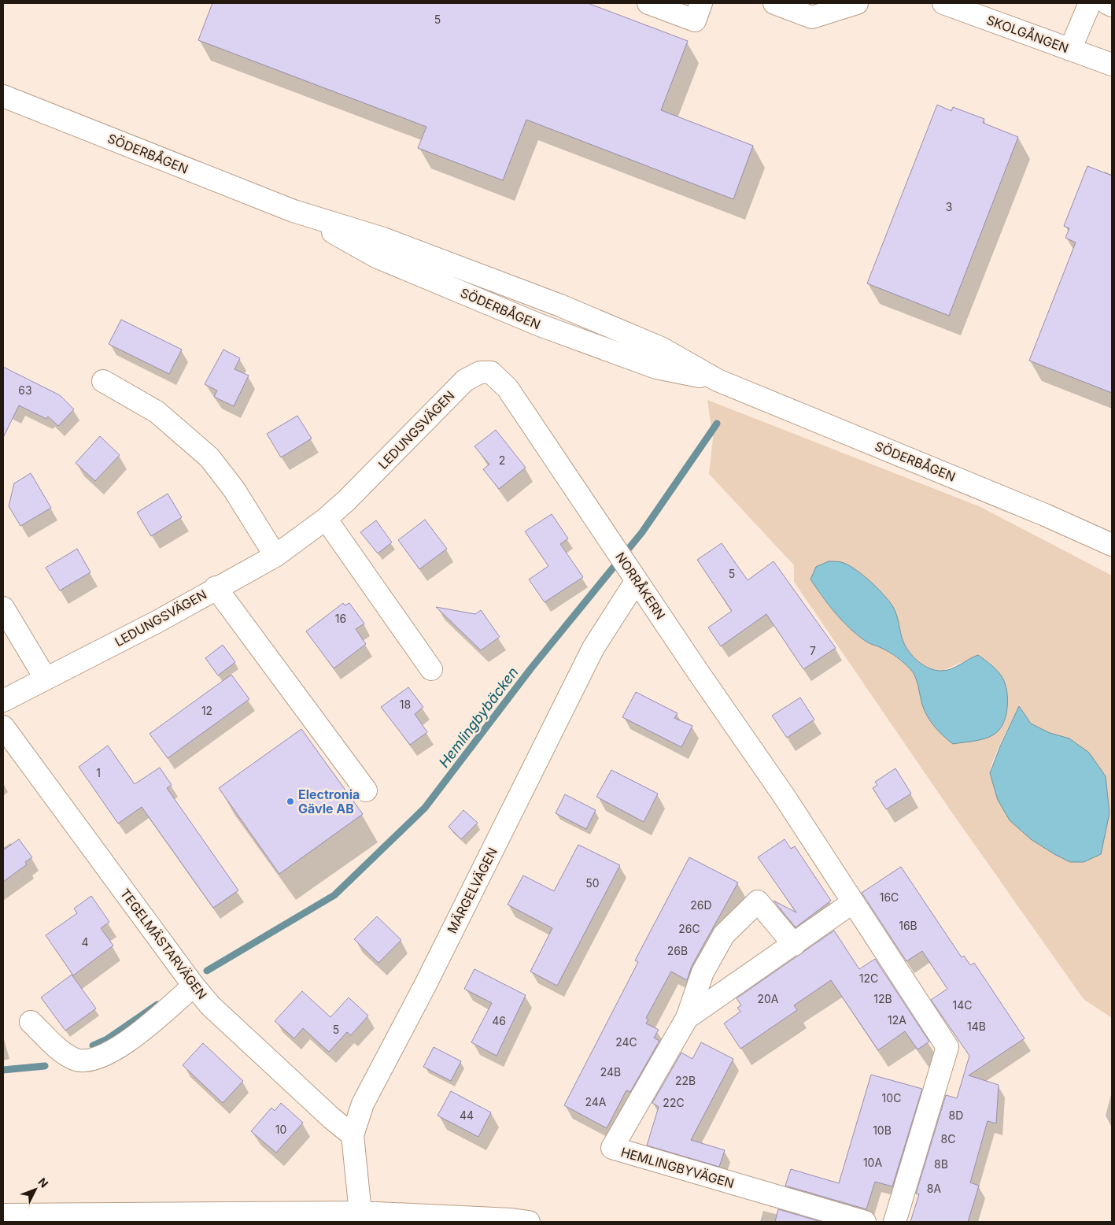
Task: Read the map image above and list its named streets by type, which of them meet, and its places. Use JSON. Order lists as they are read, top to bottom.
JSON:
{
  "streets": {
    "street": [
      "SKOLGÅNGEN",
      "SÖDERBÅGEN",
      "LEDUNGSVÄGEN",
      "NORRÅKERN",
      "MÄRGELVÄGEN",
      "TEGELMÄSTARVÄGEN",
      "HEMLINGBYVÄGEN"
    ]
  },
  "crossings": [
    ["LEDUNGSVÄGEN", "NORRÅKERN"],
    ["NORRÅKERN", "MÄRGELVÄGEN"],
    ["NORRÅKERN", "HEMLINGBYVÄGEN"],
    ["MÄRGELVÄGEN", "TEGELMÄSTARVÄGEN"]
  ],
  "water": ["Hemlingbybäcken"],
  "places": ["Electronia Gävle AB"],
  "house_numbers": [
    "5",
    "3",
    "63",
    "2",
    "5",
    "16",
    "7",
    "18",
    "12",
    "1",
    "50",
    "16C",
    "26D",
    "16B",
    "26C",
    "4",
    "26B",
    "12C",
    "20A",
    "12B",
    "14C",
    "12A",
    "46",
    "14B",
    "5",
    "24C",
    "24B",
    "22B",
    "10C",
    "24A",
    "22C",
    "44",
    "8D",
    "10",
    "10B",
    "8C",
    "10A",
    "8B",
    "8A"
  ],
  "north": "top right"
}
